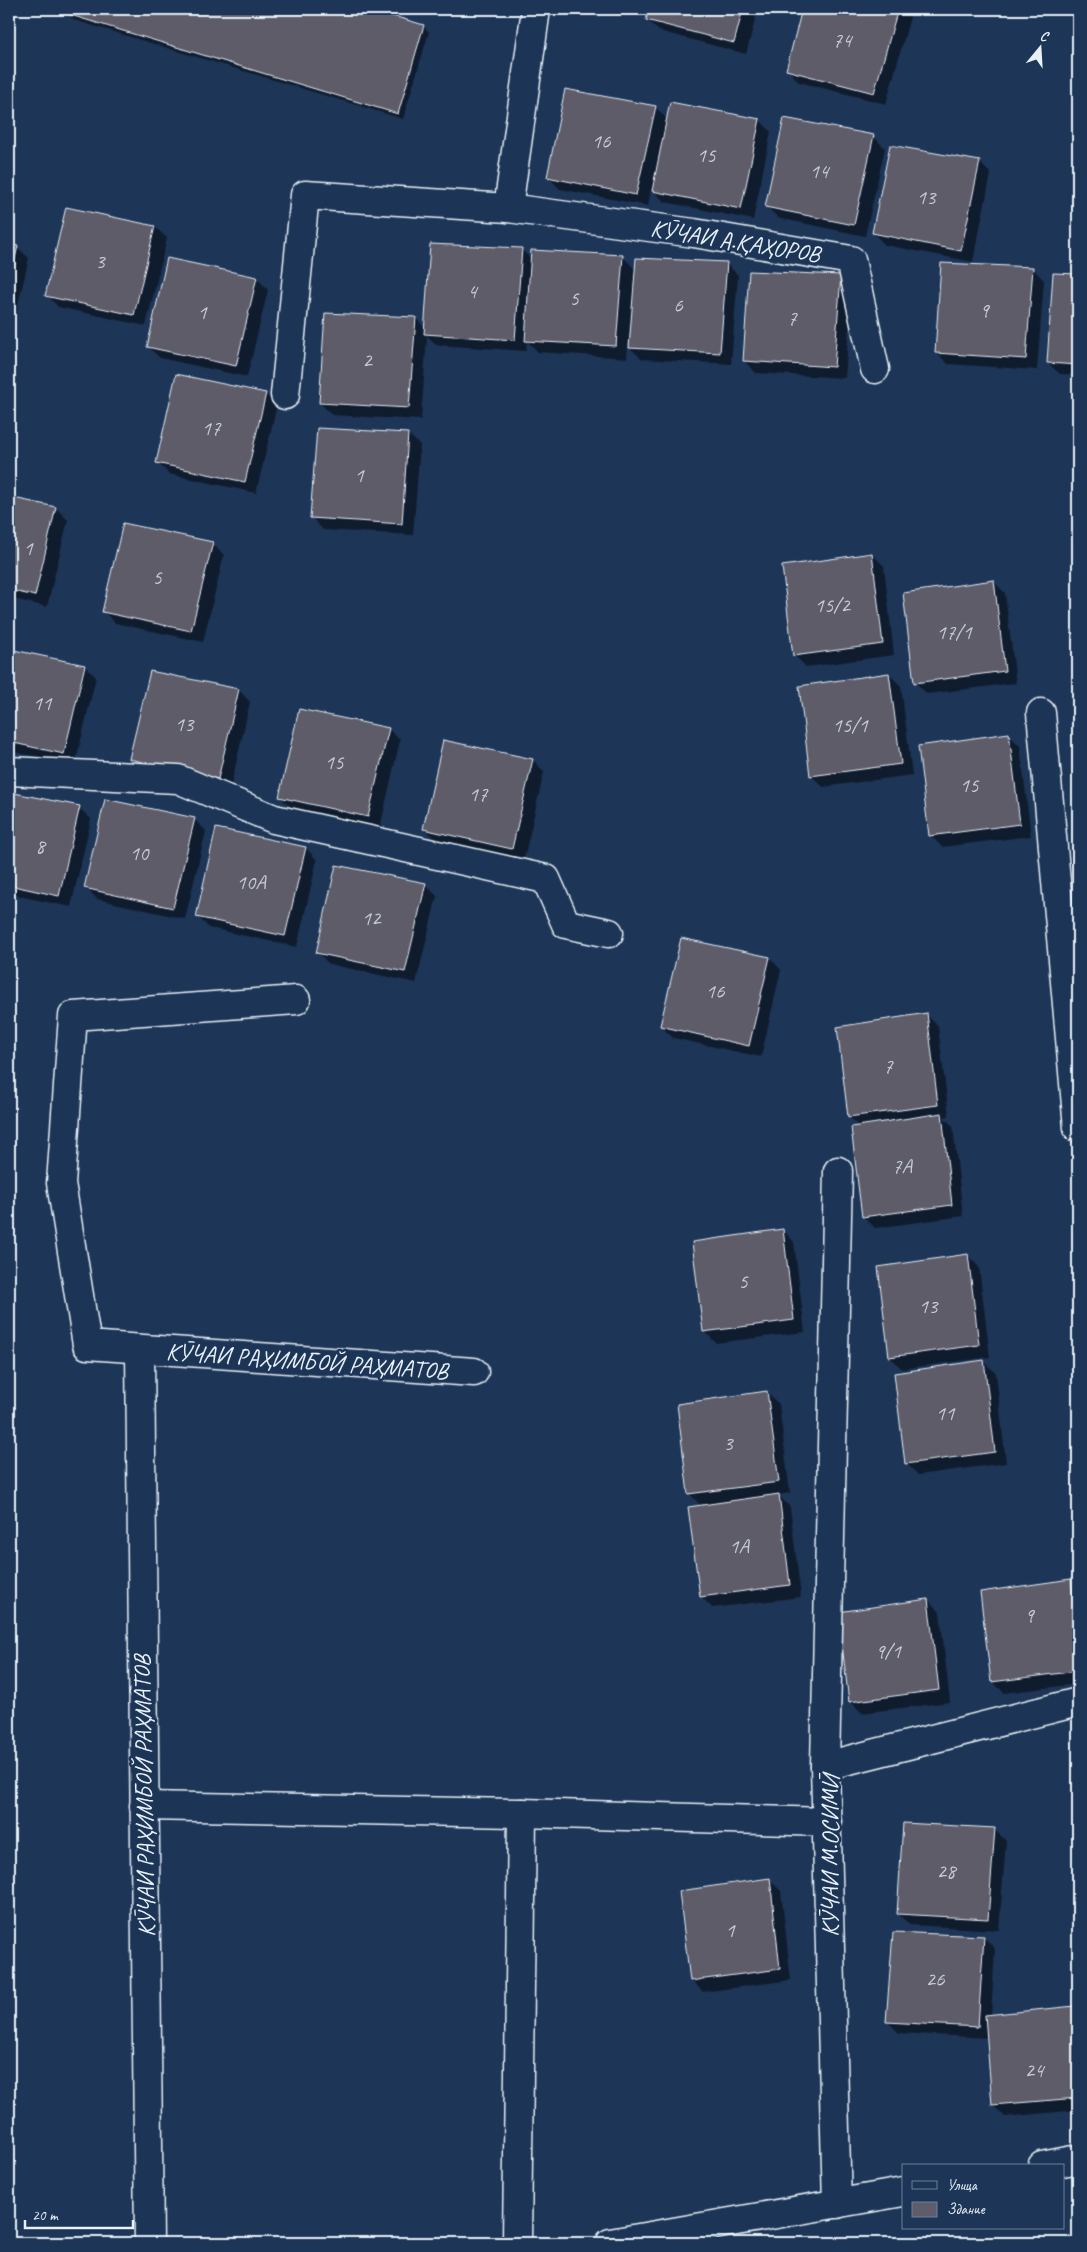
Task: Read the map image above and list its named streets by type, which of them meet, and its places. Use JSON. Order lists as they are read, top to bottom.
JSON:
{
  "streets": {
    "street": ["КӮЧАИ А.ҚАҲОРОВ", "КӮЧАИ РАҲИМБОЙ РАҲМАТОВ", "КӮЧАИ М.ОСИМӢ"]
  },
  "house_numbers": [
    "74",
    "16",
    "15",
    "14",
    "13",
    "3",
    "4",
    "5",
    "6",
    "9",
    "1",
    "7",
    "2",
    "17",
    "1",
    "1",
    "5",
    "15/2",
    "17/1",
    "11",
    "13",
    "15/1",
    "15",
    "15",
    "17",
    "8",
    "10",
    "10А",
    "12",
    "16",
    "7",
    "7А",
    "5",
    "13",
    "11",
    "3",
    "1А",
    "9",
    "9/1",
    "28",
    "1",
    "26",
    "24"
  ],
  "legend": ["Улица", "Здание"],
  "scale_bar": "20 m",
  "north": "top"
}
